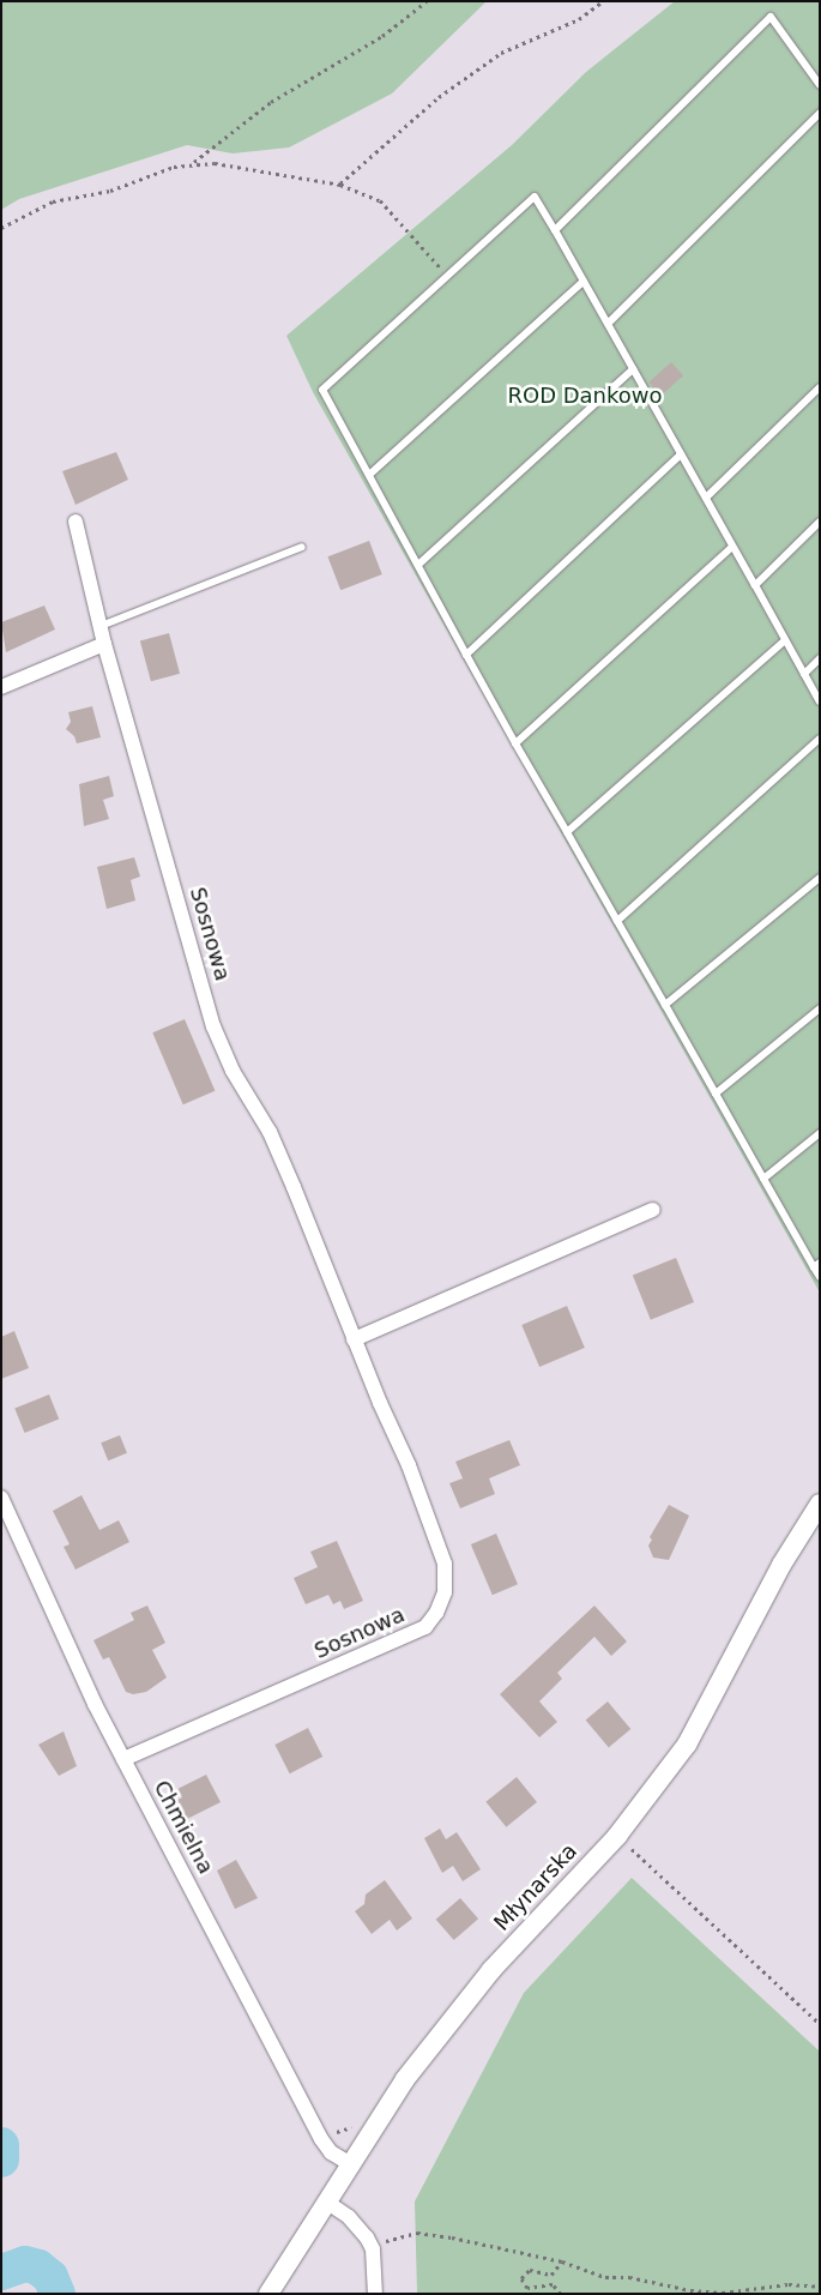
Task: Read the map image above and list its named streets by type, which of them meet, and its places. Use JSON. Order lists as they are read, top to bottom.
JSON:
{
  "streets": {
    "street": ["Sosnowa", "Chmielna", "Młynarska"]
  },
  "crossings": [
    ["Sosnowa", "Chmielna"],
    ["Chmielna", "Młynarska"]
  ],
  "parks": ["ROD Dankowo"]
}
